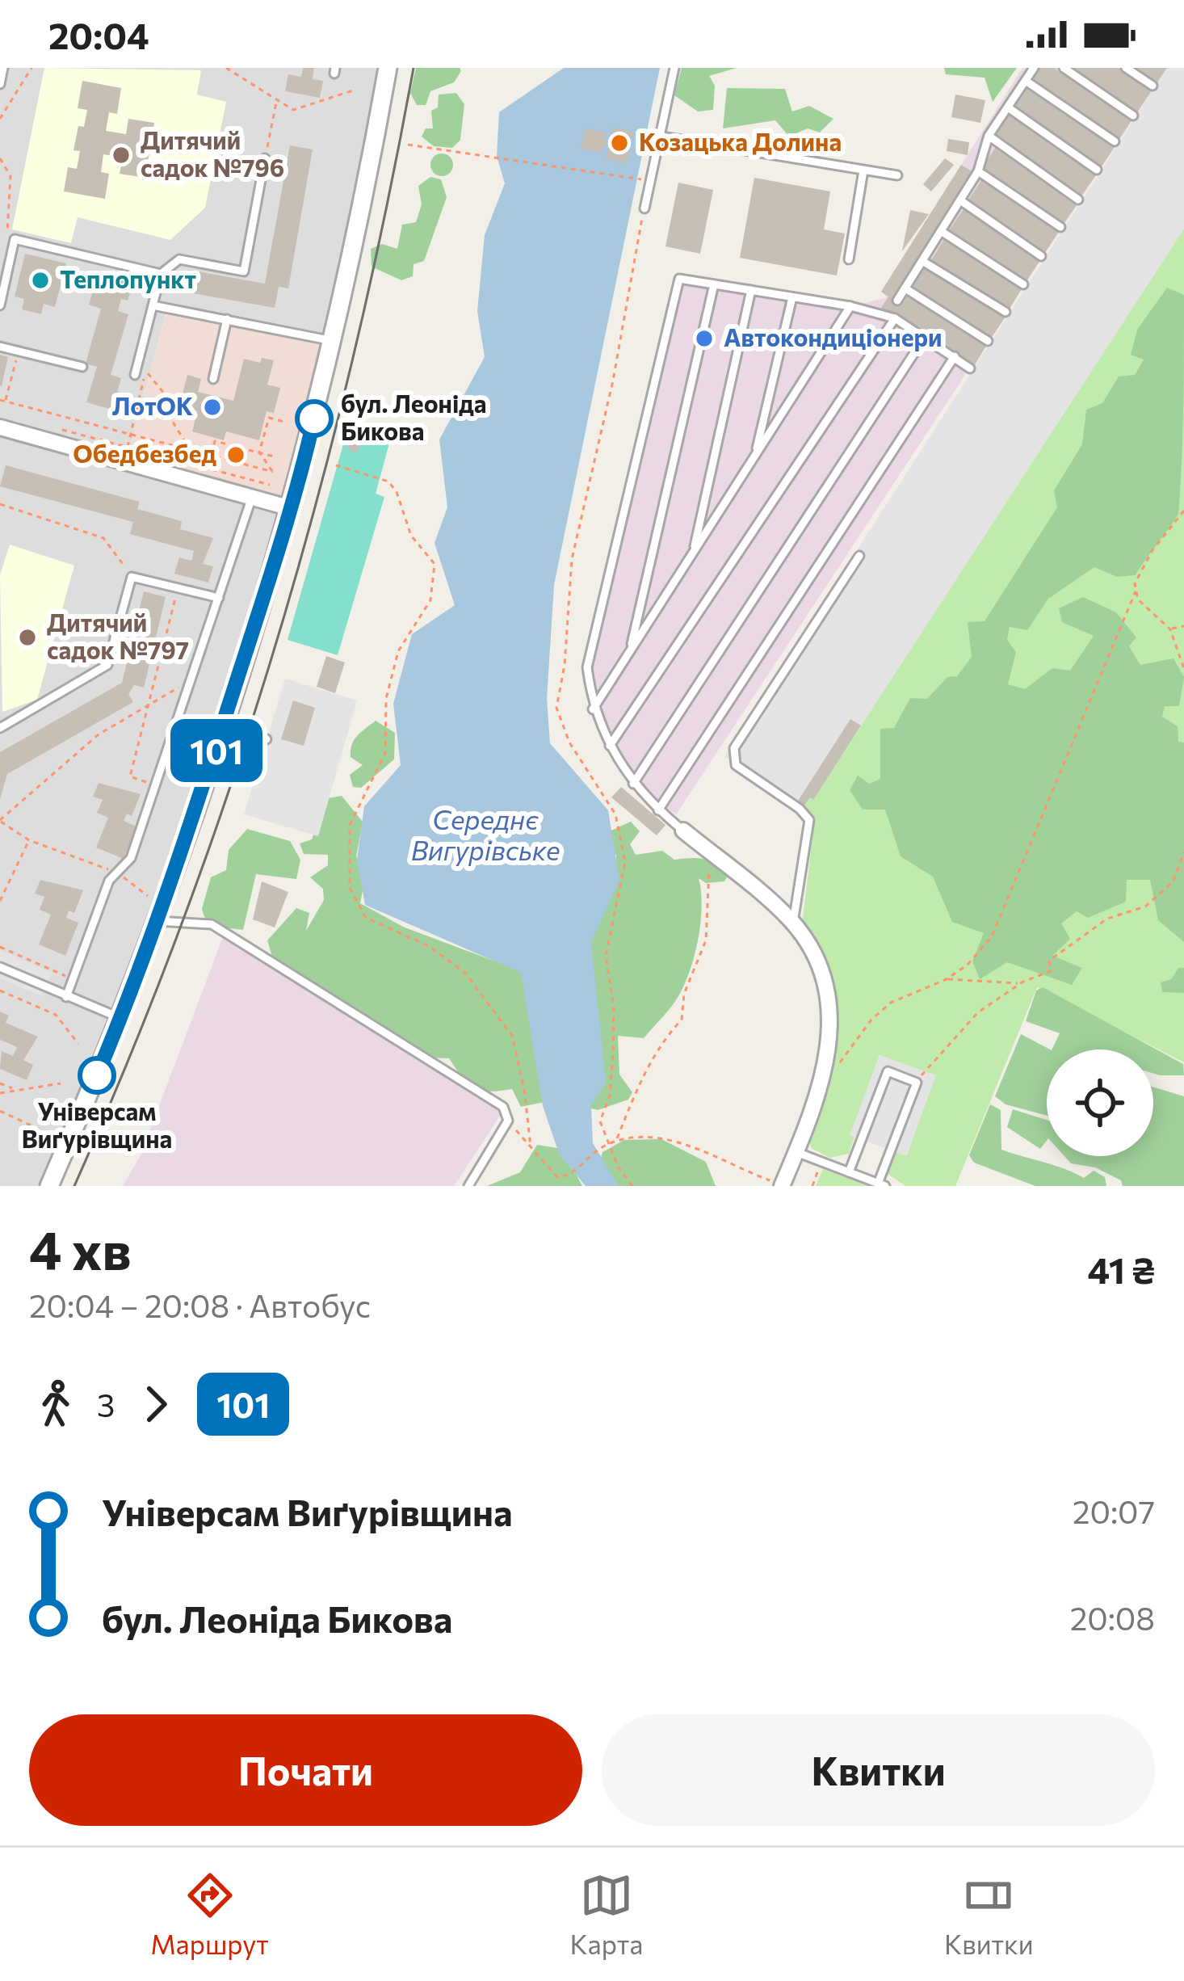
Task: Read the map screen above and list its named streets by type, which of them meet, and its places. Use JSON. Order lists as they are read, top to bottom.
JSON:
{
  "water": ["Середнє Вигурівське"],
  "places": [
    "Козацька Долина",
    "Дитячий садок №796",
    "Теплопункт",
    "Автокондиціонери",
    "ЛотОК",
    "бул. Леоніда Бикова",
    "Обедбезбед",
    "Дитячий садок №797",
    "Універсам Виґурівщина"
  ],
  "lines": ["bus line 101"],
  "page": {
    "status": "20:04",
    "on_map": "101",
    "heading": ["4 хв", "20:04 – 20:08 · Автобус", "41 ₴"],
    "legs": ["3", "101"],
    "list": [
      {
        "name": "Універсам Виґурівщина",
        "value": "20:07"
      },
      {
        "name": "бул. Леоніда Бикова",
        "value": "20:08"
      }
    ],
    "buttons": ["Почати", "Квитки"],
    "tabs": ["Маршрут", "Карта", "Квитки"]
  }
}
